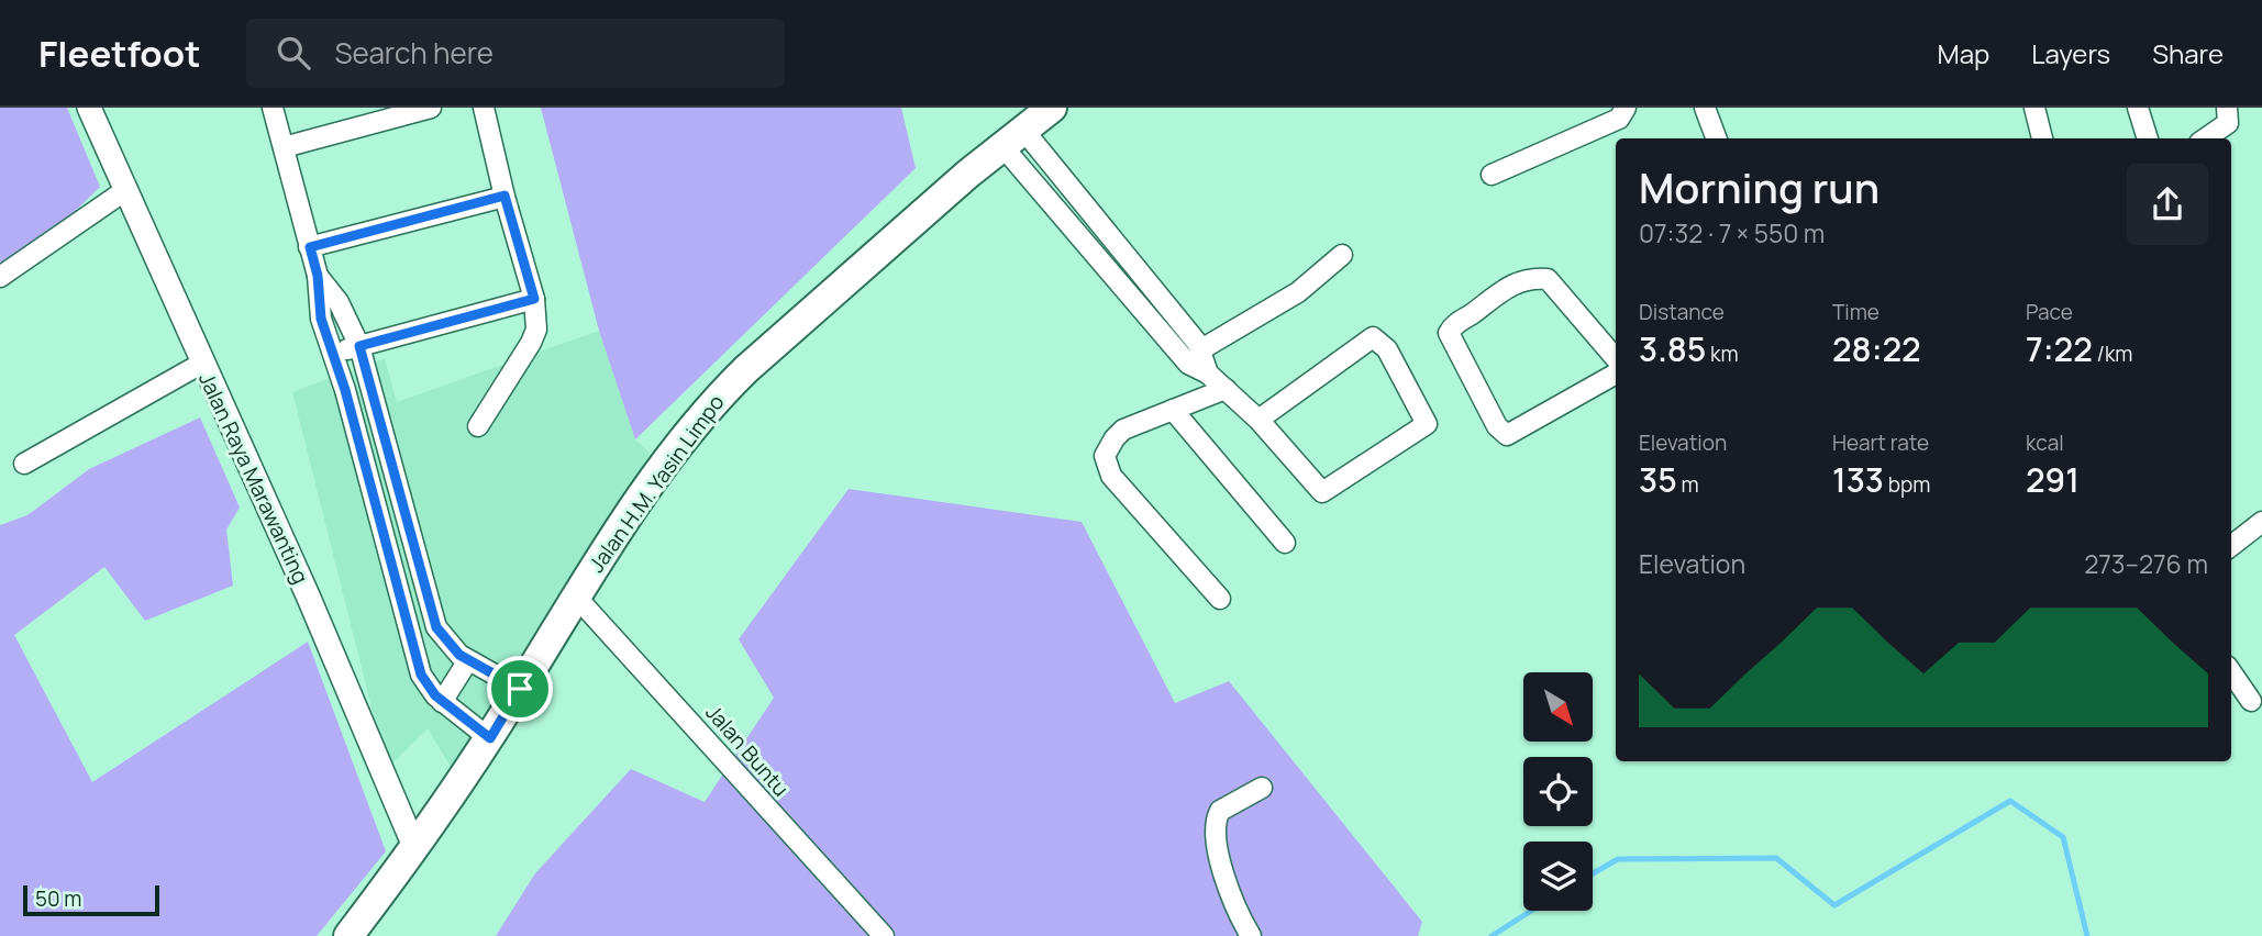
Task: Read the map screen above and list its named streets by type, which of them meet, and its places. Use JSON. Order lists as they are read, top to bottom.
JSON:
{
  "streets": {
    "main road": ["Jalan H.M. Yasin Limpo"],
    "street": ["Jalan Raya Marawanting", "Jalan Buntu"]
  },
  "crossings": [
    ["Jalan Raya Marawanting", "Jalan H.M. Yasin Limpo"],
    ["Jalan H.M. Yasin Limpo", "Jalan Buntu"]
  ],
  "scale_bar": "50 m",
  "north": "bottom right",
  "page": {
    "header": "Fleetfoot",
    "search": "Search here",
    "nav": ["Map", "Layers", "Share"],
    "heading": ["Morning run", "07:32 · 7 × 550 m"],
    "stats": [
      ["Distance", "3.85 km"],
      ["Time", "28:22"],
      ["Pace", "7:22 /km"],
      ["Elevation", "35 m"],
      ["Heart rate", "133 bpm"],
      ["kcal", "291"]
    ],
    "chart": ["Elevation", "273–276 m"],
    "scale": "50 m"
  }
}
